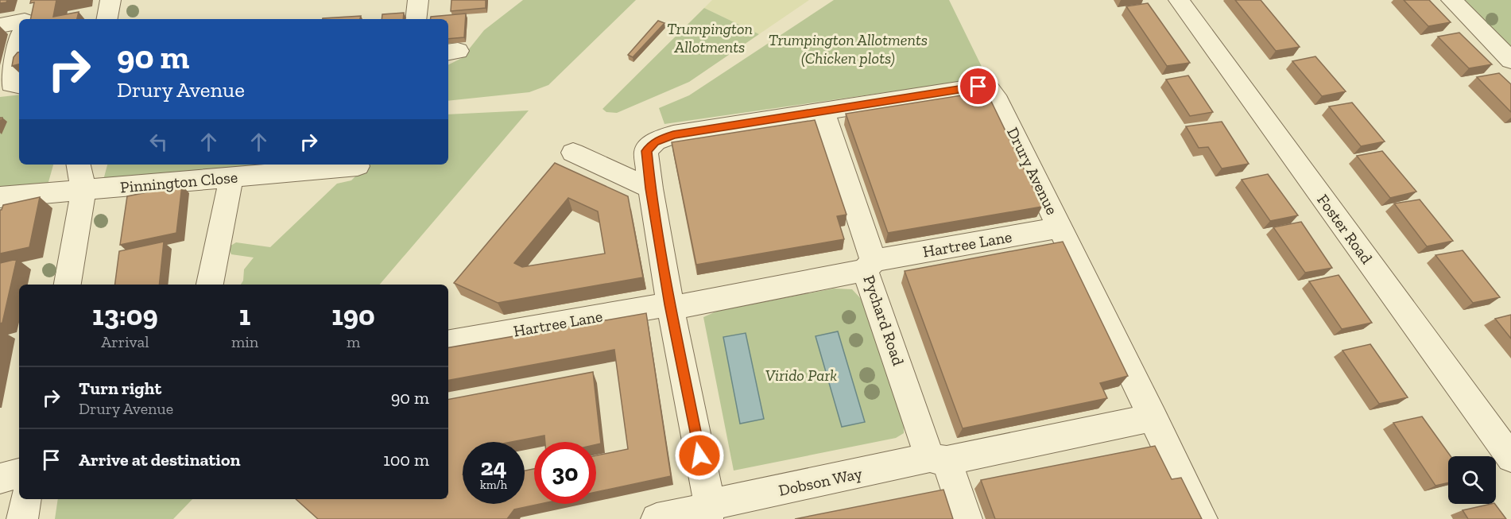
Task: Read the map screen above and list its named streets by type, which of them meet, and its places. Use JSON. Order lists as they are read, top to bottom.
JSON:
{
  "streets": {
    "street": [
      "Drury Avenue",
      "Pinnington Close",
      "Foster Road",
      "Hartree Lane",
      "Pychard Road",
      "Dobson Way"
    ]
  },
  "crossings": [
    ["Drury Avenue", "Hartree Lane"],
    ["Drury Avenue", "Pychard Road"],
    ["Drury Avenue", "Dobson Way"],
    ["Hartree Lane", "Pychard Road"],
    ["Pychard Road", "Dobson Way"]
  ],
  "parks": ["Trumpington Allotments", "Trumpington Allotments (Chicken plots)", "Virido Park"],
  "page": {
    "turn": ["90 m", "Drury Avenue"],
    "eta": [
      "13:09",
      "Arrival",
      "1",
      "min",
      "190",
      "m"
    ],
    "list": [
      {
        "name": "Turn right",
        "note": "Drury Avenue",
        "value": "90 m"
      },
      {
        "name": "Arrive at destination",
        "value": "100 m"
      }
    ],
    "speed": "24 km/h",
    "limit": "30"
  }
}
